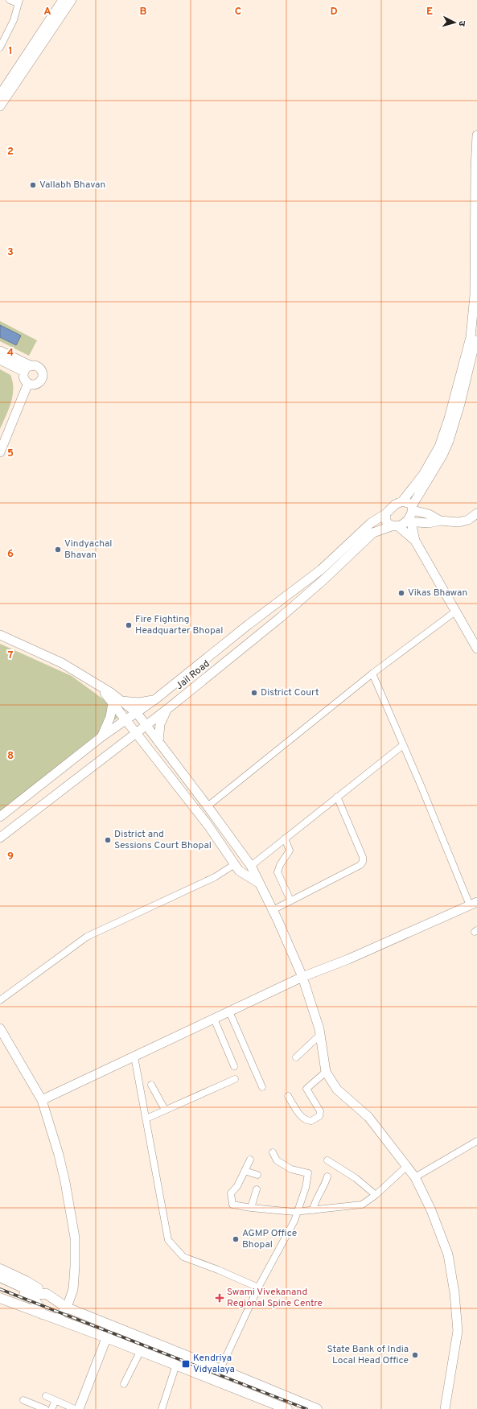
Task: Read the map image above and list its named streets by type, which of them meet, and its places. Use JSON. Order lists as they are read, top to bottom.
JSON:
{
  "streets": {
    "street": ["Jail Road"]
  },
  "places": {
    "other": [
      "Vallabh Bhavan",
      "Vindyachal Bhavan",
      "Vikas Bhawan",
      "Fire Fighting Headquarter Bhopal",
      "District Court",
      "District and Sessions Court Bhopal",
      "AGMP Office Bhopal",
      "State Bank of India Local Head Office"
    ],
    "health": ["Swami Vivekanand Regional Spine Centre"],
    "transit": ["Kendriya Vidyalaya"]
  },
  "north": "right",
  "grid": {
    "columns": [
      "A",
      "B",
      "C",
      "D",
      "E"
    ],
    "rows": [
      "1",
      "2",
      "3",
      "4",
      "5",
      "6",
      "7",
      "8",
      "9"
    ]
  }
}
